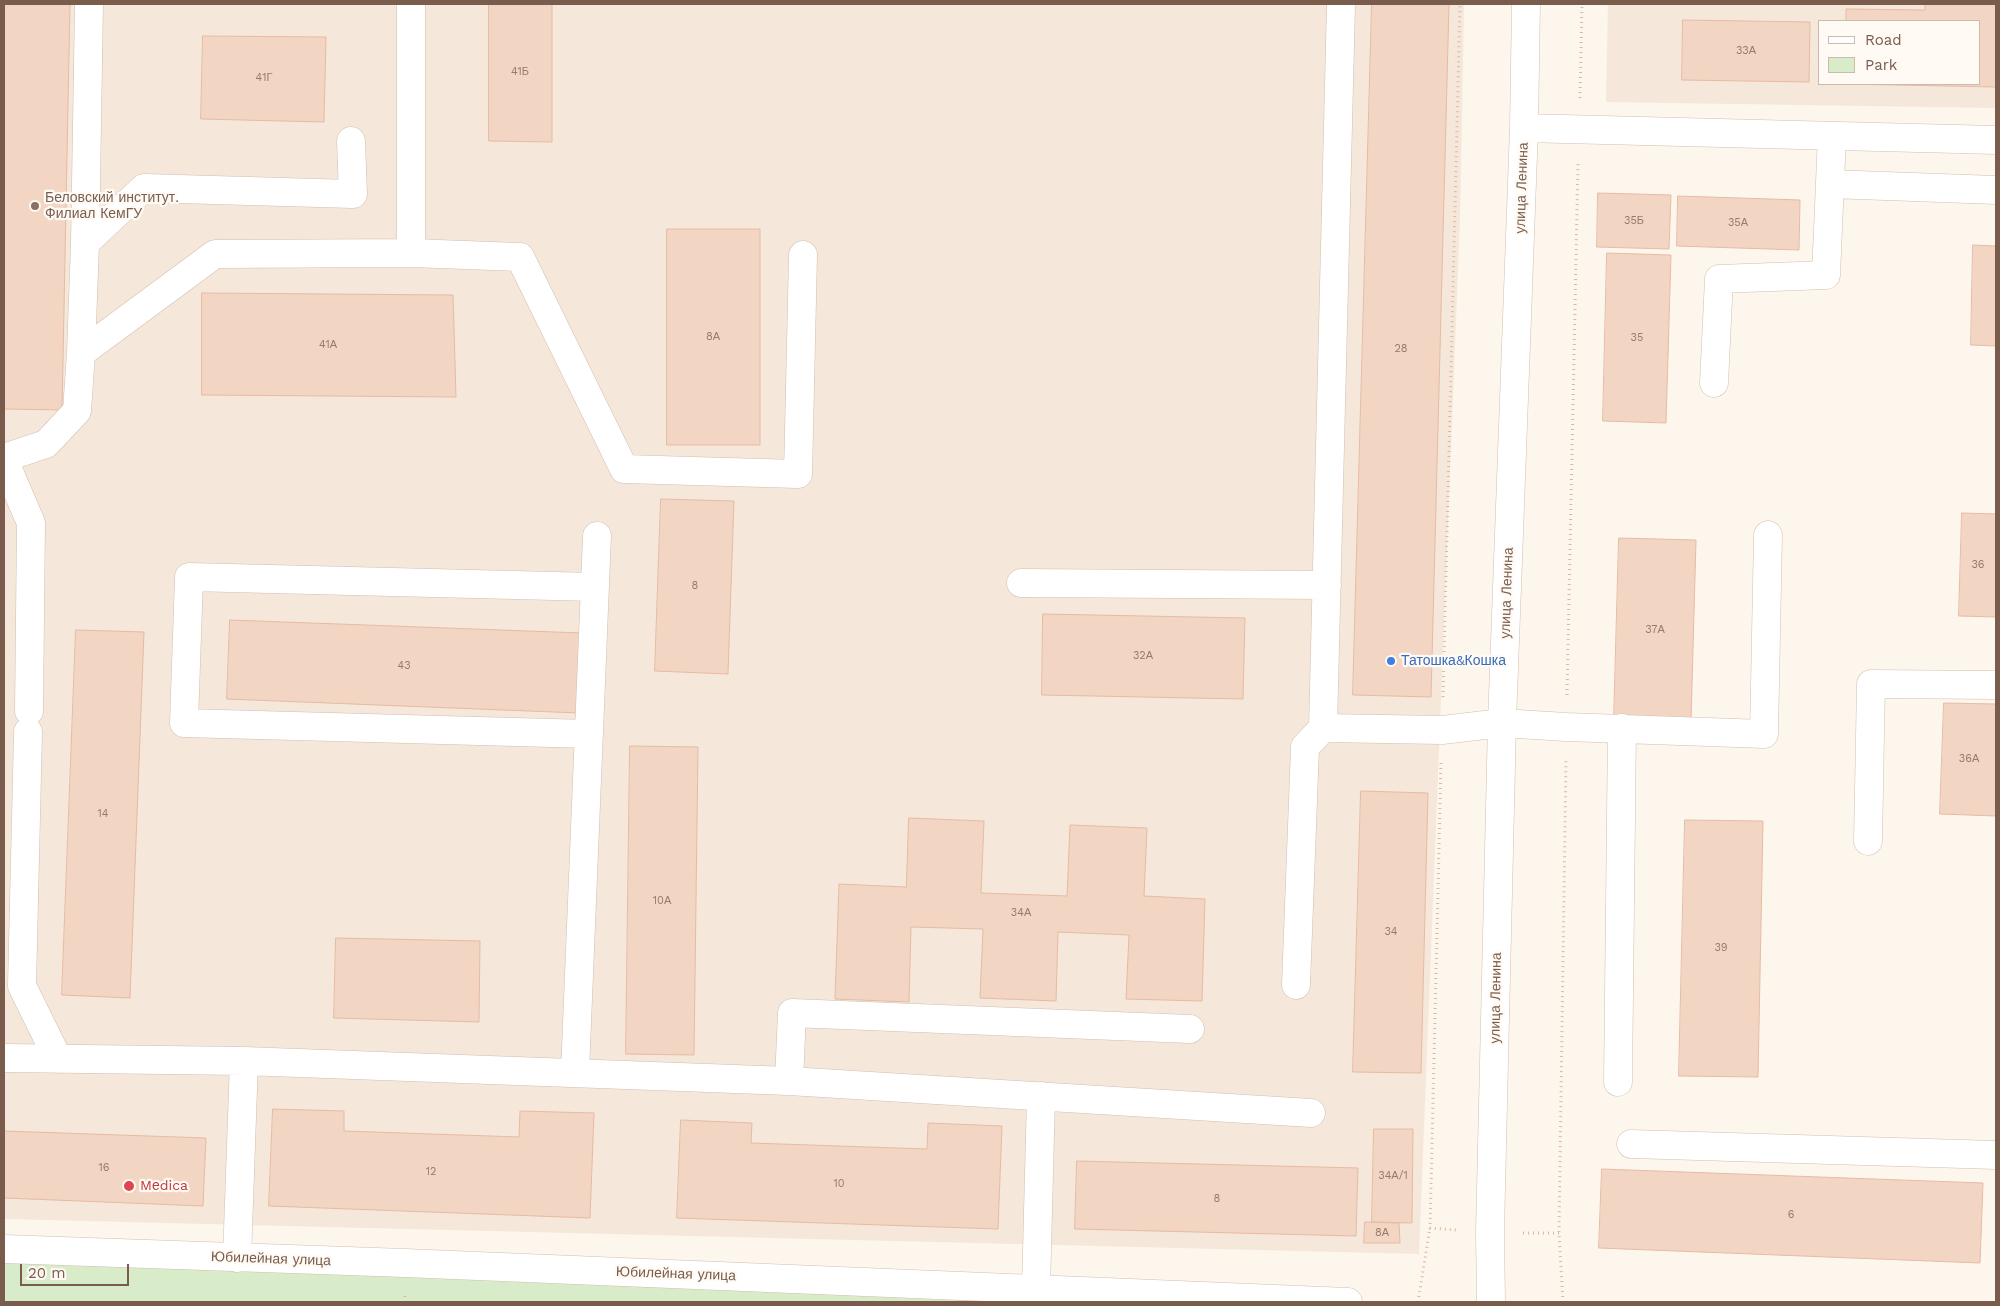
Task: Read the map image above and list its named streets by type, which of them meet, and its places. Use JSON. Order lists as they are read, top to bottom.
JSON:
{
  "streets": {
    "street": ["улица Ленина", "Юбилейная улица"]
  },
  "places": ["Беловский институт. Филиал КемГУ", "Татошка&Кошка", "Mеdica"],
  "house_numbers": [
    "33А",
    "41Б",
    "41Г",
    "35Б",
    "35А",
    "8А",
    "35",
    "41А",
    "28",
    "36",
    "8",
    "37А",
    "32А",
    "43",
    "36А",
    "14",
    "10А",
    "34А",
    "34",
    "39",
    "16",
    "12",
    "34А/1",
    "10",
    "8",
    "6",
    "8А"
  ],
  "legend": ["Road", "Park"],
  "scale_bar": "20 m"
}
